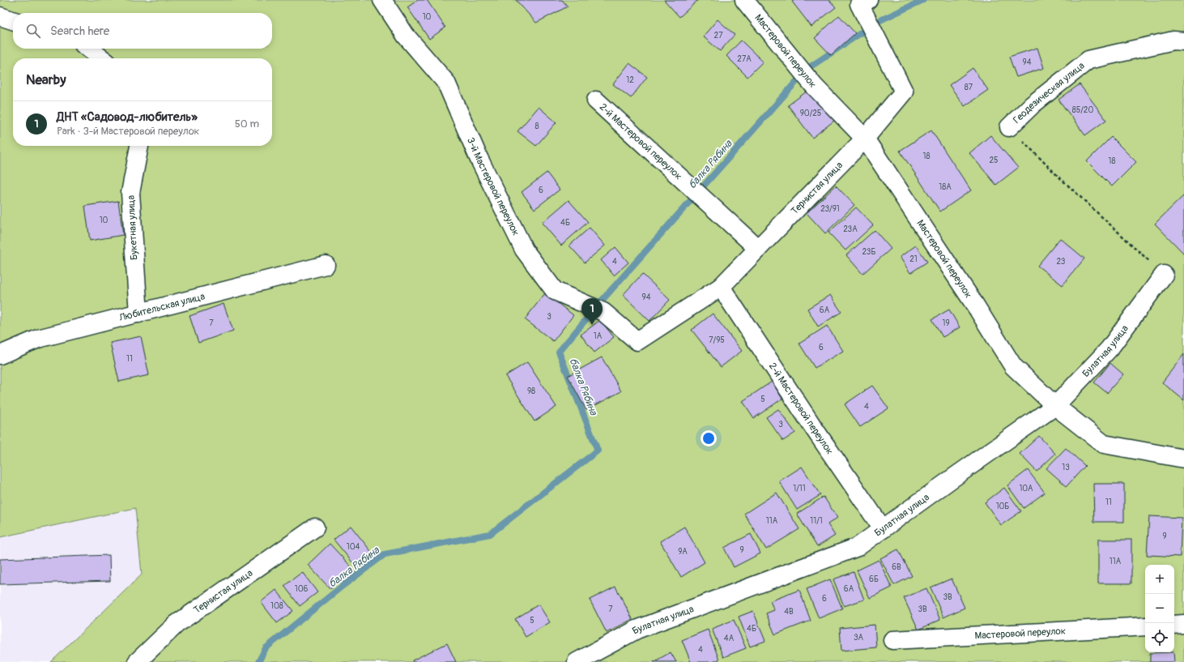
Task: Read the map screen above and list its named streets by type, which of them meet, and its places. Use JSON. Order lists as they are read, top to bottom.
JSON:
{
  "streets": {
    "street": [
      "Мастеровой переулок",
      "Геодезическая улица",
      "2-й Мастеровой переулок",
      "3-й Мастеровой переулок",
      "Тернистая улица",
      "Букетная улица",
      "Любительская улица",
      "Булатная улица"
    ]
  },
  "crossings": [
    ["Мастеровой переулок", "Тернистая улица"],
    ["Мастеровой переулок", "Булатная улица"],
    ["2-й Мастеровой переулок", "Тернистая улица"],
    ["2-й Мастеровой переулок", "Булатная улица"],
    ["3-й Мастеровой переулок", "Тернистая улица"],
    ["Букетная улица", "Любительская улица"]
  ],
  "water": ["балка Рябина"],
  "house_numbers": [
    "10",
    "27",
    "27А",
    "94",
    "12",
    "87",
    "85/20",
    "90/25",
    "8",
    "18",
    "25",
    "18",
    "18А",
    "6",
    "23/91",
    "10",
    "4Б",
    "23А",
    "23Б",
    "21",
    "4",
    "23",
    "94",
    "6А",
    "3",
    "7",
    "19",
    "1А",
    "7/95",
    "6",
    "11",
    "98",
    "5",
    "4",
    "3",
    "13",
    "1/11",
    "10А",
    "11",
    "10Б",
    "11А",
    "11/1",
    "9",
    "104",
    "9",
    "9А",
    "11А",
    "6В",
    "6Б",
    "106",
    "6А",
    "3В",
    "6",
    "108",
    "7",
    "3В",
    "4В",
    "5",
    "4Б",
    "3А",
    "4А",
    "4"
  ],
  "page": {
    "search": "Search here",
    "heading": "Nearby",
    "list": [
      {
        "mark": "1",
        "name": "ДНТ «Садовод-любитель»",
        "note": "Park · 3-й Мастеровой переулок",
        "value": "50 m"
      }
    ],
    "pins": "1",
    "map_buttons": ["+", "−"]
  }
}
